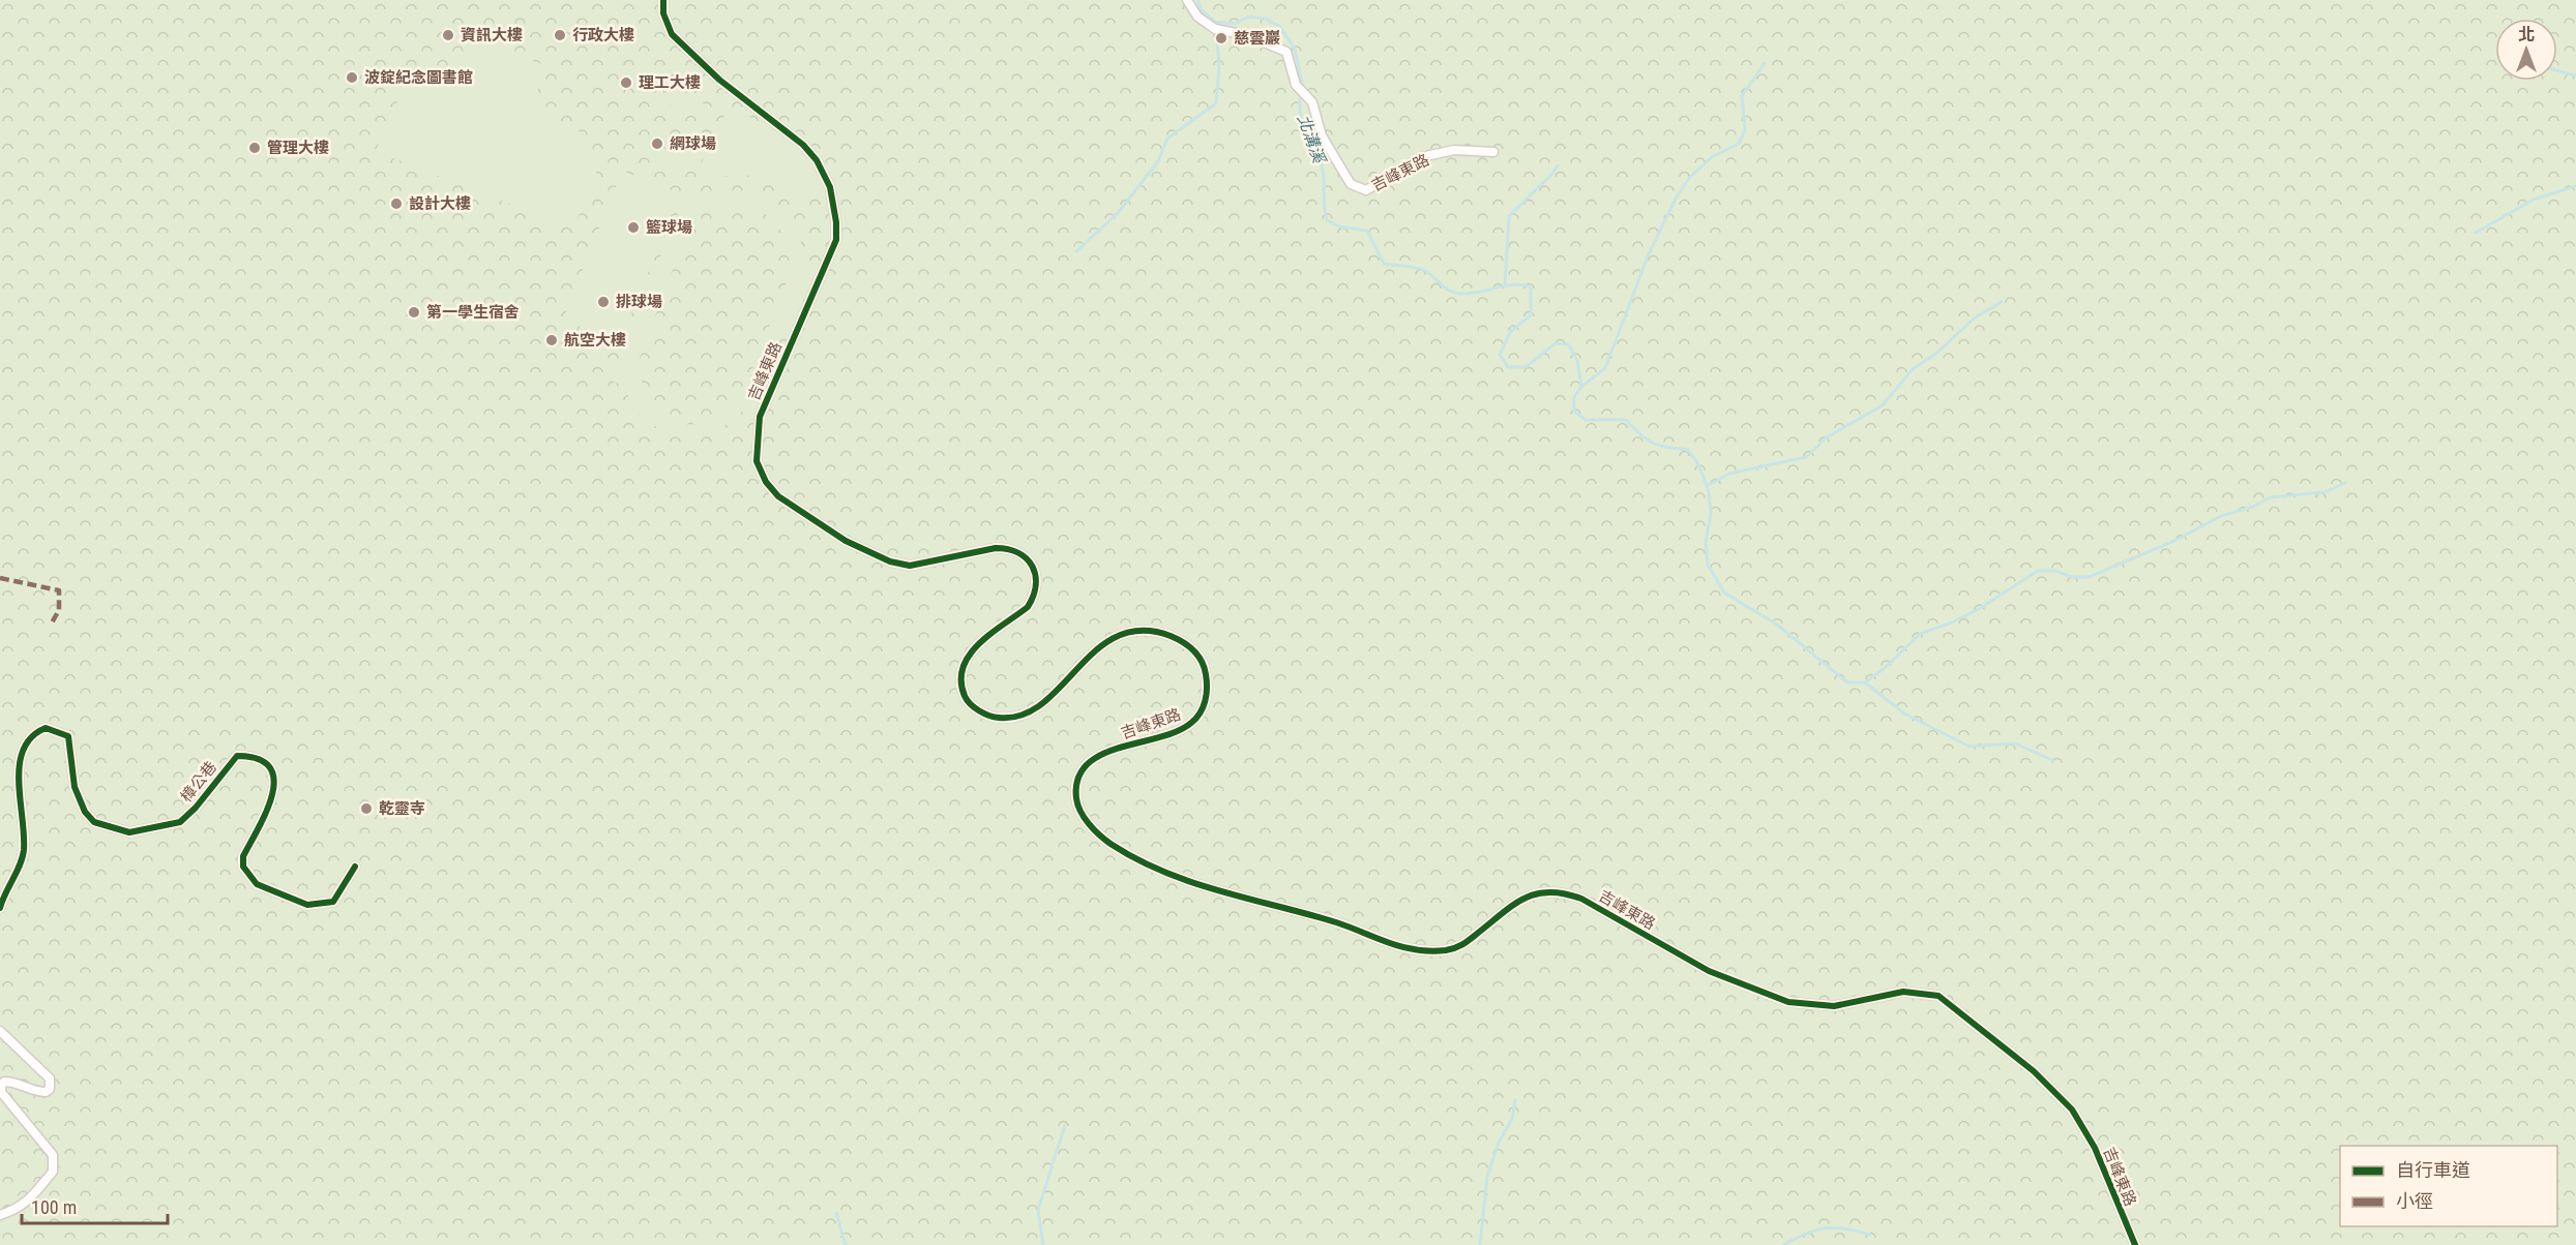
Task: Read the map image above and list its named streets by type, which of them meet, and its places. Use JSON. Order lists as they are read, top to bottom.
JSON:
{
  "streets": {
    "street": ["吉峰東路", "樟公巷"]
  },
  "water": ["北溝溪"],
  "places": [
    "資訊大樓",
    "行政大樓",
    "慈雲巖",
    "波錠紀念圖書館",
    "理工大樓",
    "網球場",
    "管理大樓",
    "設計大樓",
    "籃球場",
    "排球場",
    "第一學生宿舍",
    "航空大樓",
    "乾靈寺"
  ],
  "legend": ["自行車道", "小徑"],
  "scale_bar": "100 m",
  "north": "top"
}
